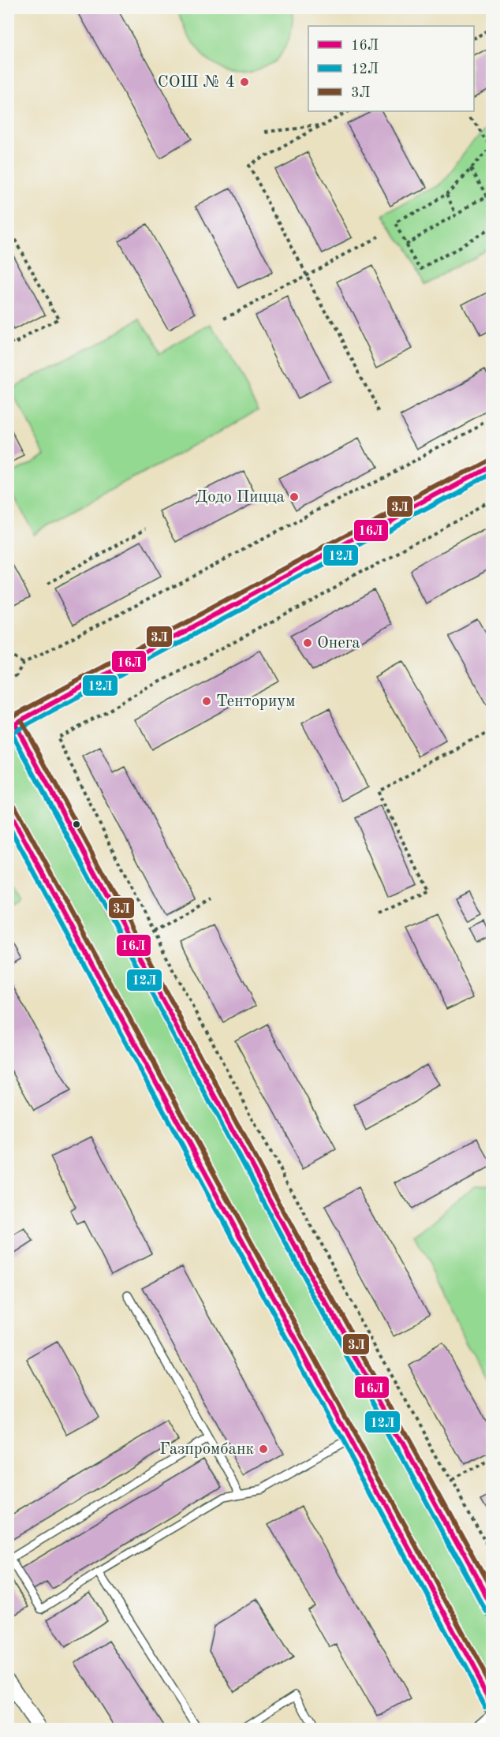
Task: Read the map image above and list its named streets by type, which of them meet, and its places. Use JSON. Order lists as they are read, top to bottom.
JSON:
{
  "places": [
    "СОШ № 4",
    "Додо Пицца",
    "Онега",
    "Тенториум",
    "Газпромбанк"
  ],
  "lines": ["transit line 3Л", "transit line 16Л", "transit line 12Л"],
  "legend": ["16Л", "12Л", "3Л"]
}
